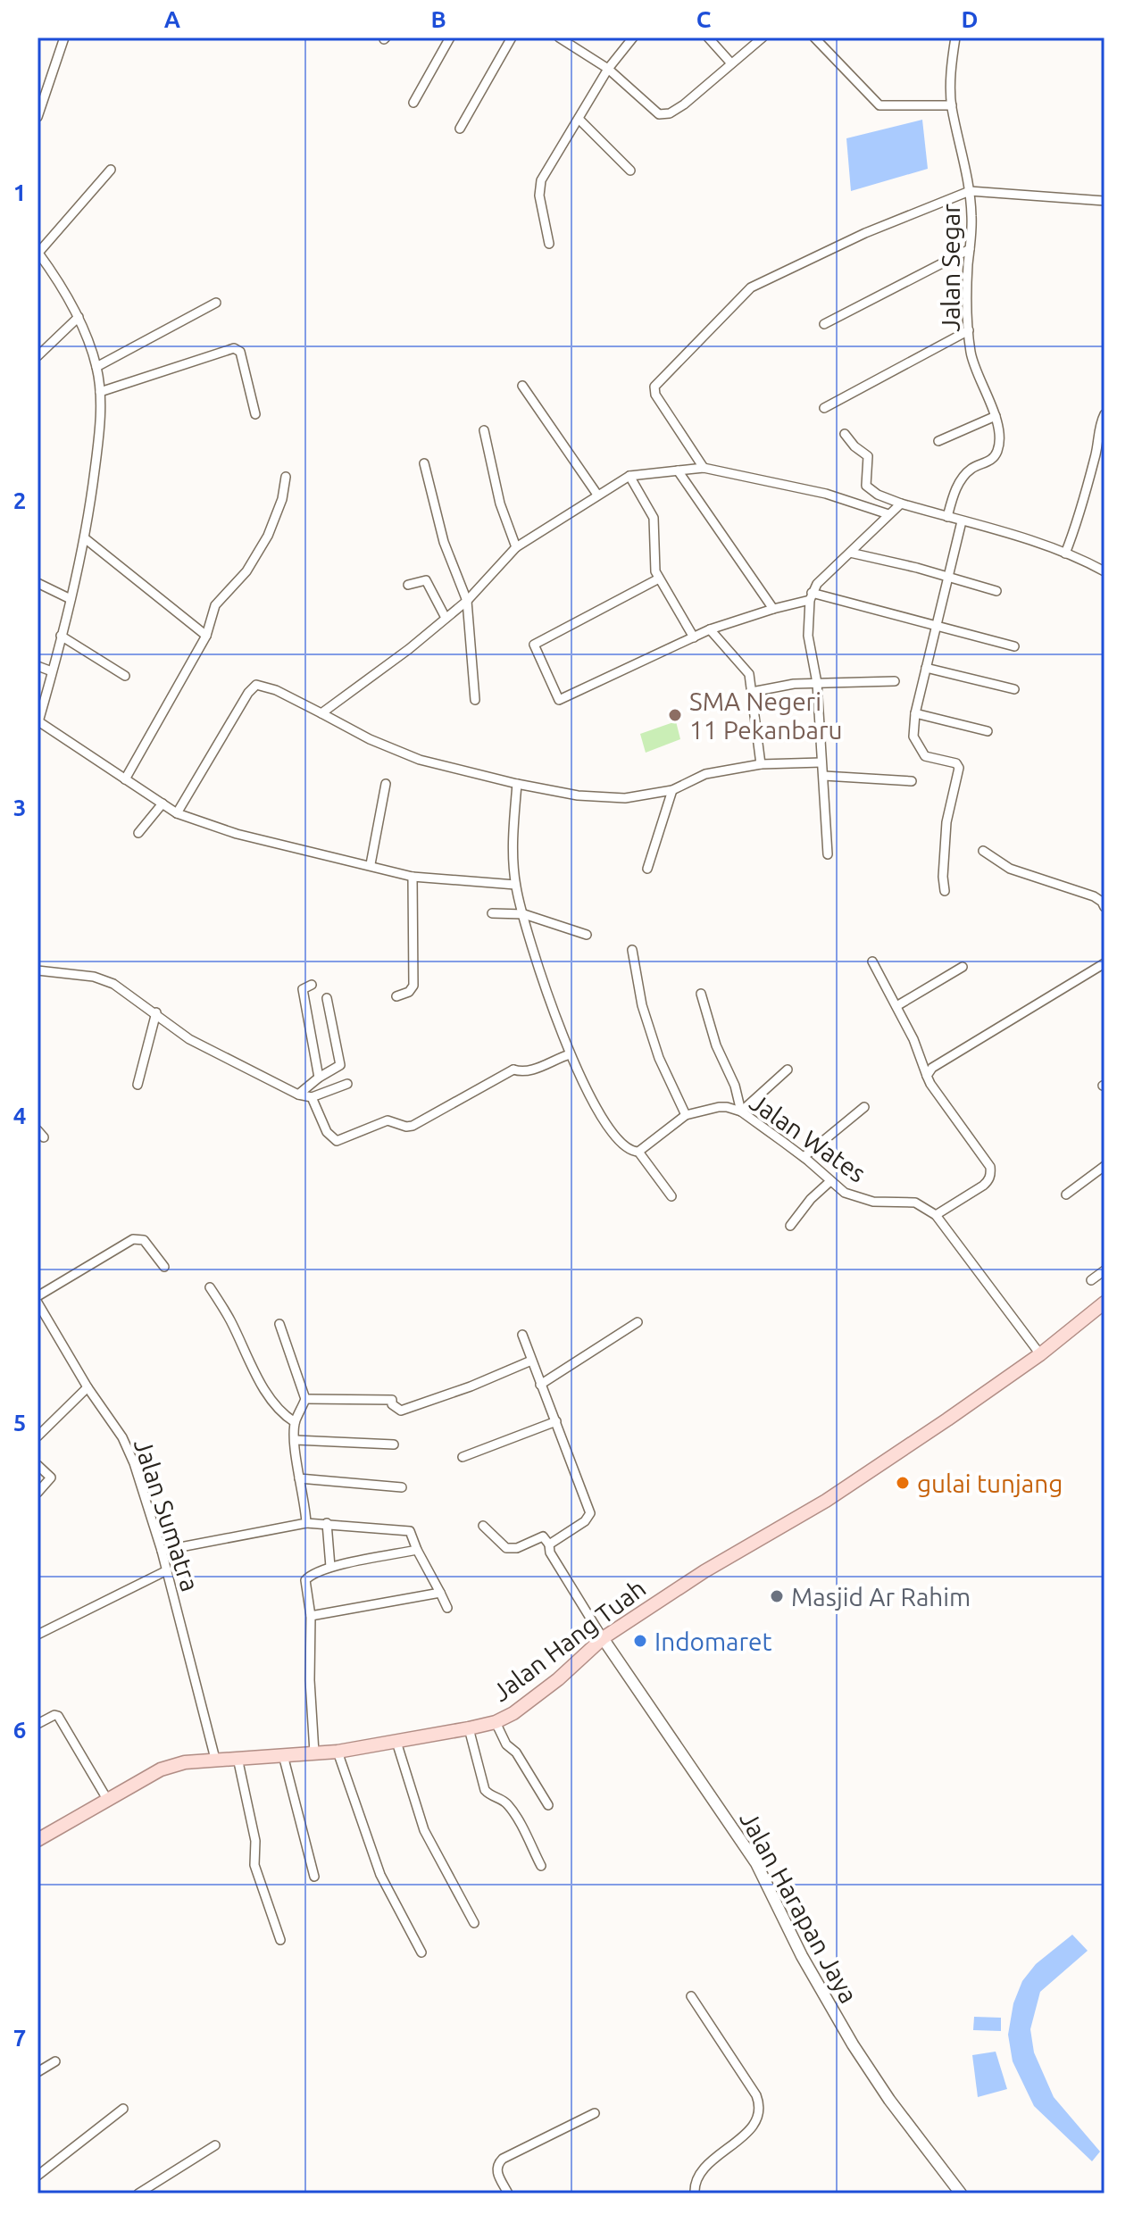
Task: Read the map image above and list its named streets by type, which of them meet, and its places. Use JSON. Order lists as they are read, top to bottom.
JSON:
{
  "streets": {
    "main road": ["Jalan Hang Tuah"],
    "street": [
      "Jalan Segar",
      "Jalan Wates",
      "Jalan Sumatra",
      "Jalan Harapan Jaya"
    ]
  },
  "crossings": [
    ["Jalan Wates", "Jalan Hang Tuah"],
    ["Jalan Sumatra", "Jalan Hang Tuah"],
    ["Jalan Hang Tuah", "Jalan Harapan Jaya"]
  ],
  "places": [
    "SMA Negeri 11 Pekanbaru",
    "gulai tunjang",
    "Masjid Ar Rahim",
    "Indomaret"
  ],
  "grid": {
    "columns": [
      "A",
      "B",
      "C",
      "D"
    ],
    "rows": [
      "1",
      "2",
      "3",
      "4",
      "5",
      "6",
      "7"
    ]
  }
}
